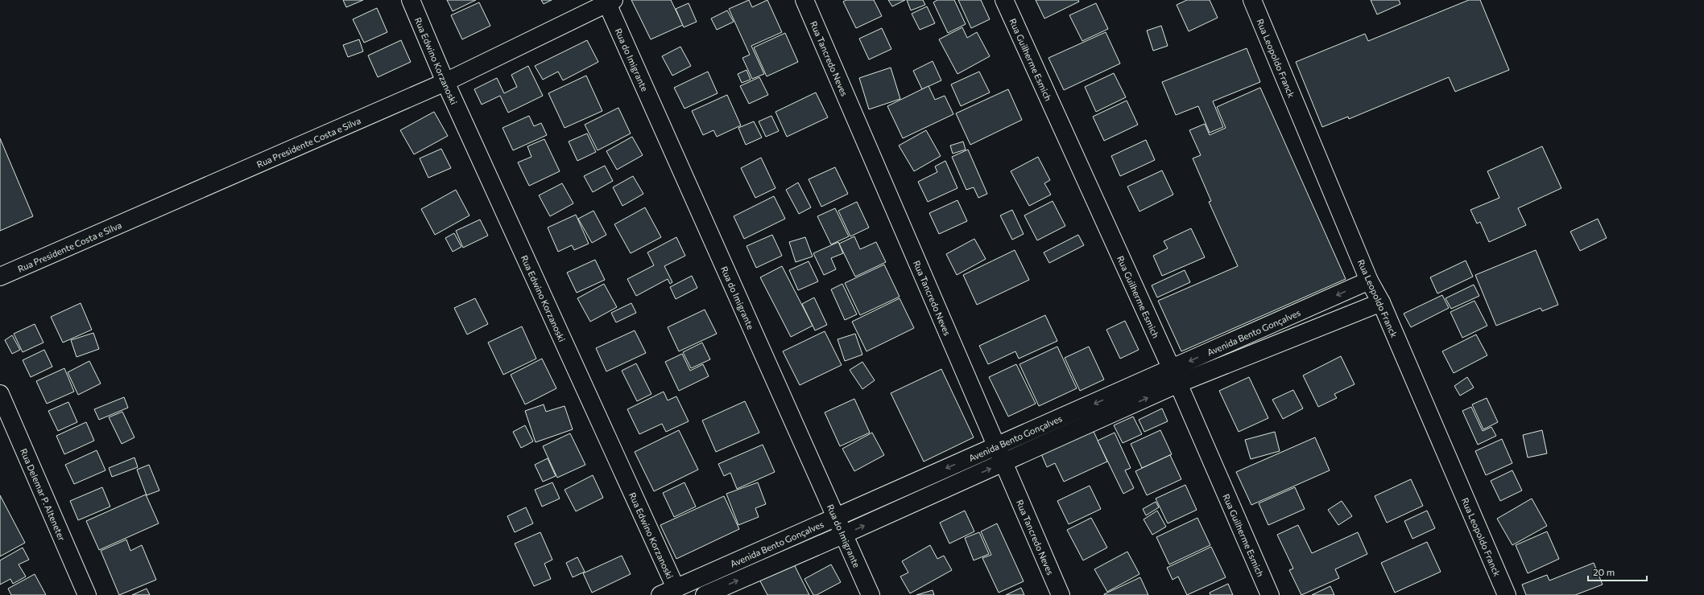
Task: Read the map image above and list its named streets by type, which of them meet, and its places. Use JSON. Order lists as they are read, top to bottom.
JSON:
{
  "streets": {
    "street": [
      "Rua Tancredo Neves",
      "Rua Leopoldo Franck",
      "Rua do Imigrante",
      "Rua Guilherme Esmich",
      "Rua Edwino Korzanoski",
      "Rua Presidente Costa e Silva",
      "Avenida Bento Gonçalves",
      "Rua Delemar P. Alteneter"
    ]
  },
  "crossings": [
    ["Rua Tancredo Neves", "Avenida Bento Gonçalves"],
    ["Rua Leopoldo Franck", "Avenida Bento Gonçalves"],
    ["Rua do Imigrante", "Rua Presidente Costa e Silva"],
    ["Rua do Imigrante", "Avenida Bento Gonçalves"],
    ["Rua Guilherme Esmich", "Avenida Bento Gonçalves"],
    ["Rua Edwino Korzanoski", "Rua Presidente Costa e Silva"],
    ["Rua Edwino Korzanoski", "Avenida Bento Gonçalves"]
  ],
  "scale_bar": "20 m"
}
